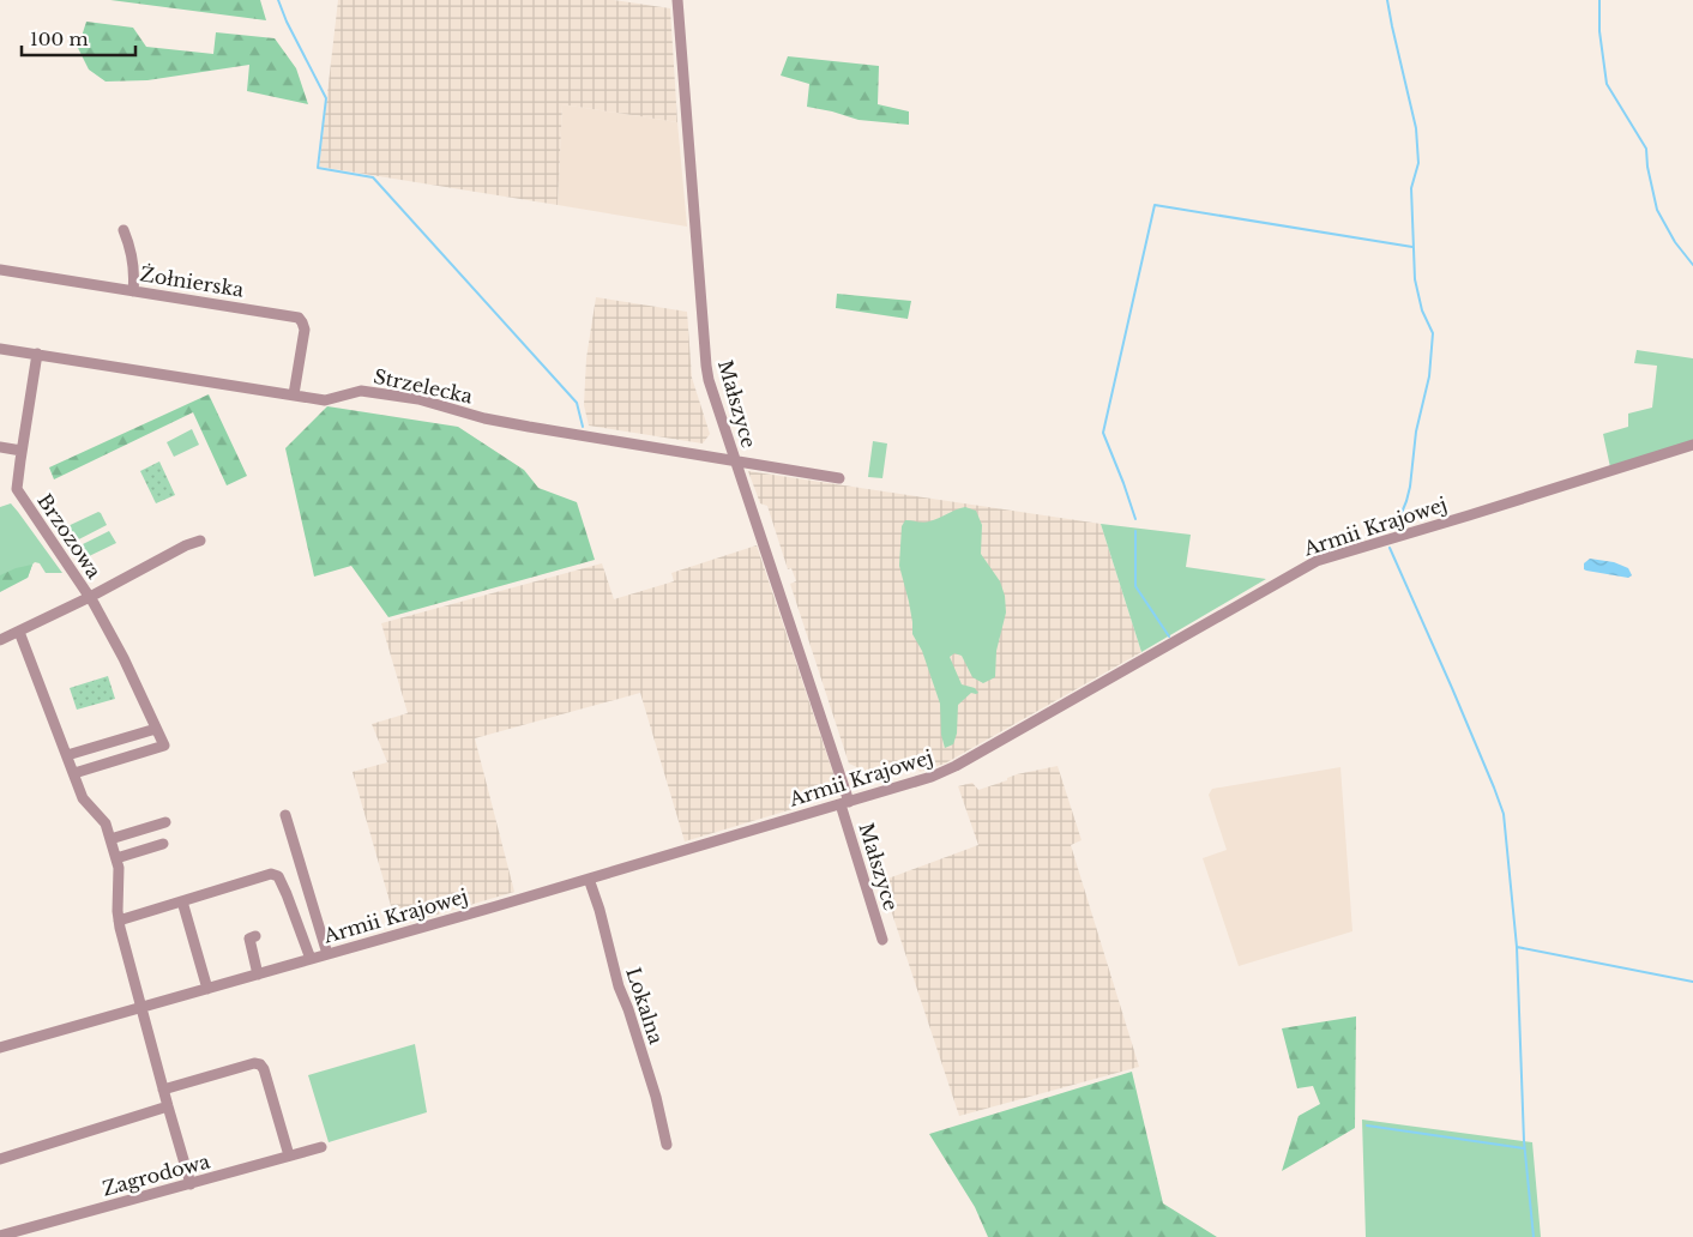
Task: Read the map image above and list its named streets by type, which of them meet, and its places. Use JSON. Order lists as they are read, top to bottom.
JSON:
{
  "streets": {
    "street": [
      "Żołnierska",
      "Strzelecka",
      "Małszyce",
      "Armii Krajowej",
      "Brzozowa",
      "Lokalna",
      "Zagrodowa"
    ]
  },
  "crossings": [
    ["Żołnierska", "Strzelecka"],
    ["Strzelecka", "Małszyce"],
    ["Strzelecka", "Brzozowa"],
    ["Małszyce", "Armii Krajowej"],
    ["Armii Krajowej", "Lokalna"]
  ],
  "scale_bar": "100 m"
}
